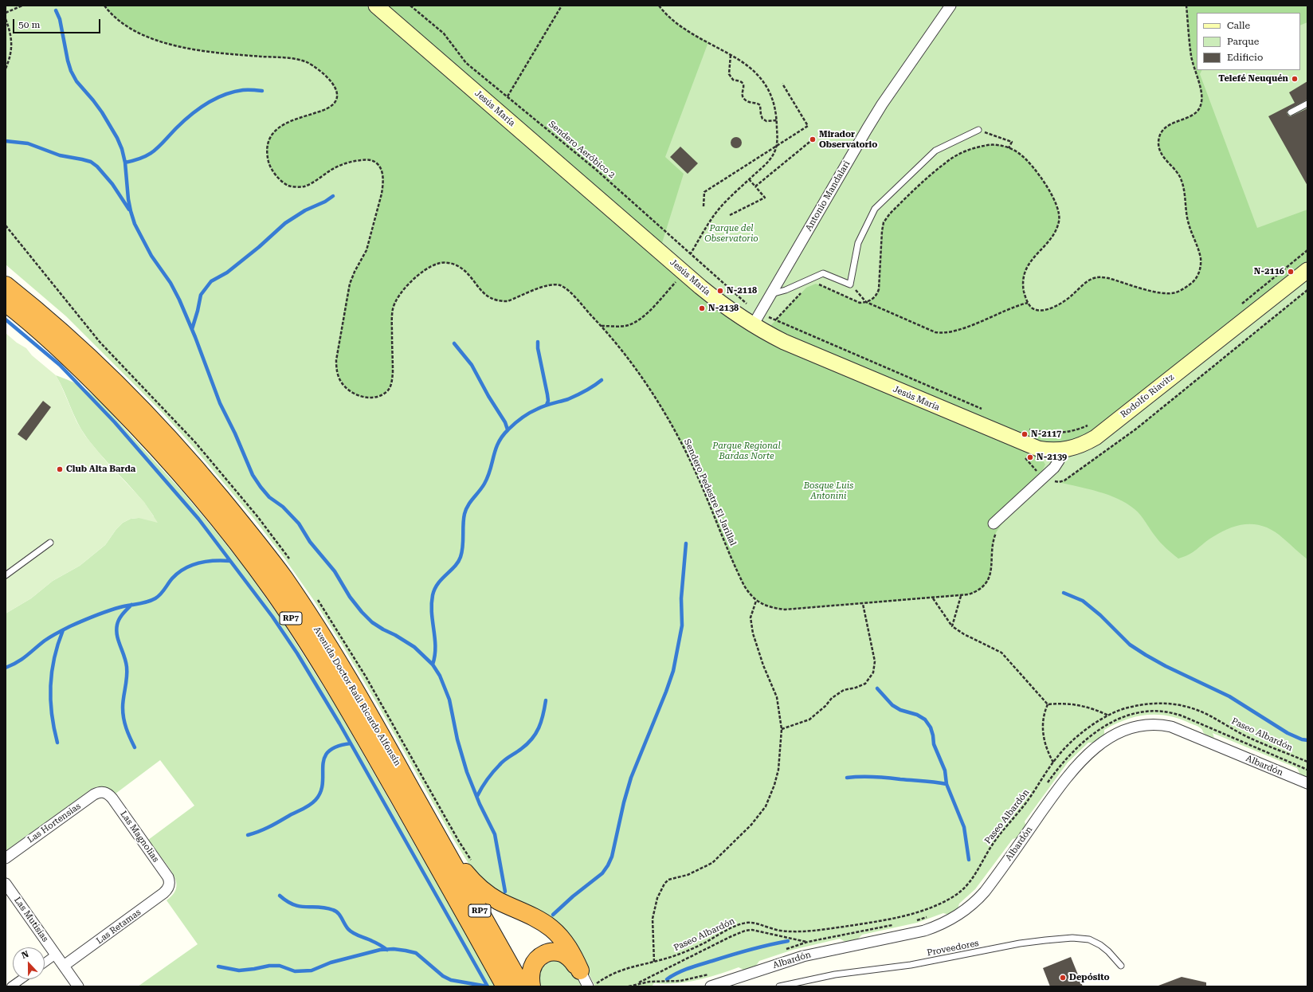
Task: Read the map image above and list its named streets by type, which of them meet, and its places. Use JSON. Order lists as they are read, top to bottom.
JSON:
{
  "streets": {
    "highway": ["RP7", "Avenida Doctor Raúl Ricardo Alfonsín"],
    "main road": ["Jesús María", "Rodolfo Riavitz"],
    "street": [
      "Antonio Mandalari",
      "Albardón",
      "Las Hortensias",
      "Las Magnolias",
      "Las Mutisias",
      "Las Retamas"
    ],
    "lane": ["Proveedores"],
    "path": ["Sendero Aeróbico 2", "Sendero Pedestre El Jarillal", "Paseo Albardón"]
  },
  "crossings": [
    ["Jesús María", "Antonio Mandalari"],
    ["Jesús María", "Rodolfo Riavitz"],
    ["Las Hortensias", "Las Magnolias"],
    ["Las Magnolias", "Las Retamas"],
    ["Las Mutisias", "Las Retamas"]
  ],
  "parks": ["Parque del Observatorio", "Parque Regional Bardas Norte", "Bosque Luis Antonini"],
  "places": [
    "Telefé Neuquén",
    "Mirador Observatorio",
    "N-2116",
    "N-2118",
    "N-2138",
    "N-2117",
    "N-2139",
    "Club Alta Barda",
    "Depósito"
  ],
  "legend": ["Calle", "Parque", "Edificio"],
  "scale_bar": "50 m",
  "north": "top"
}
